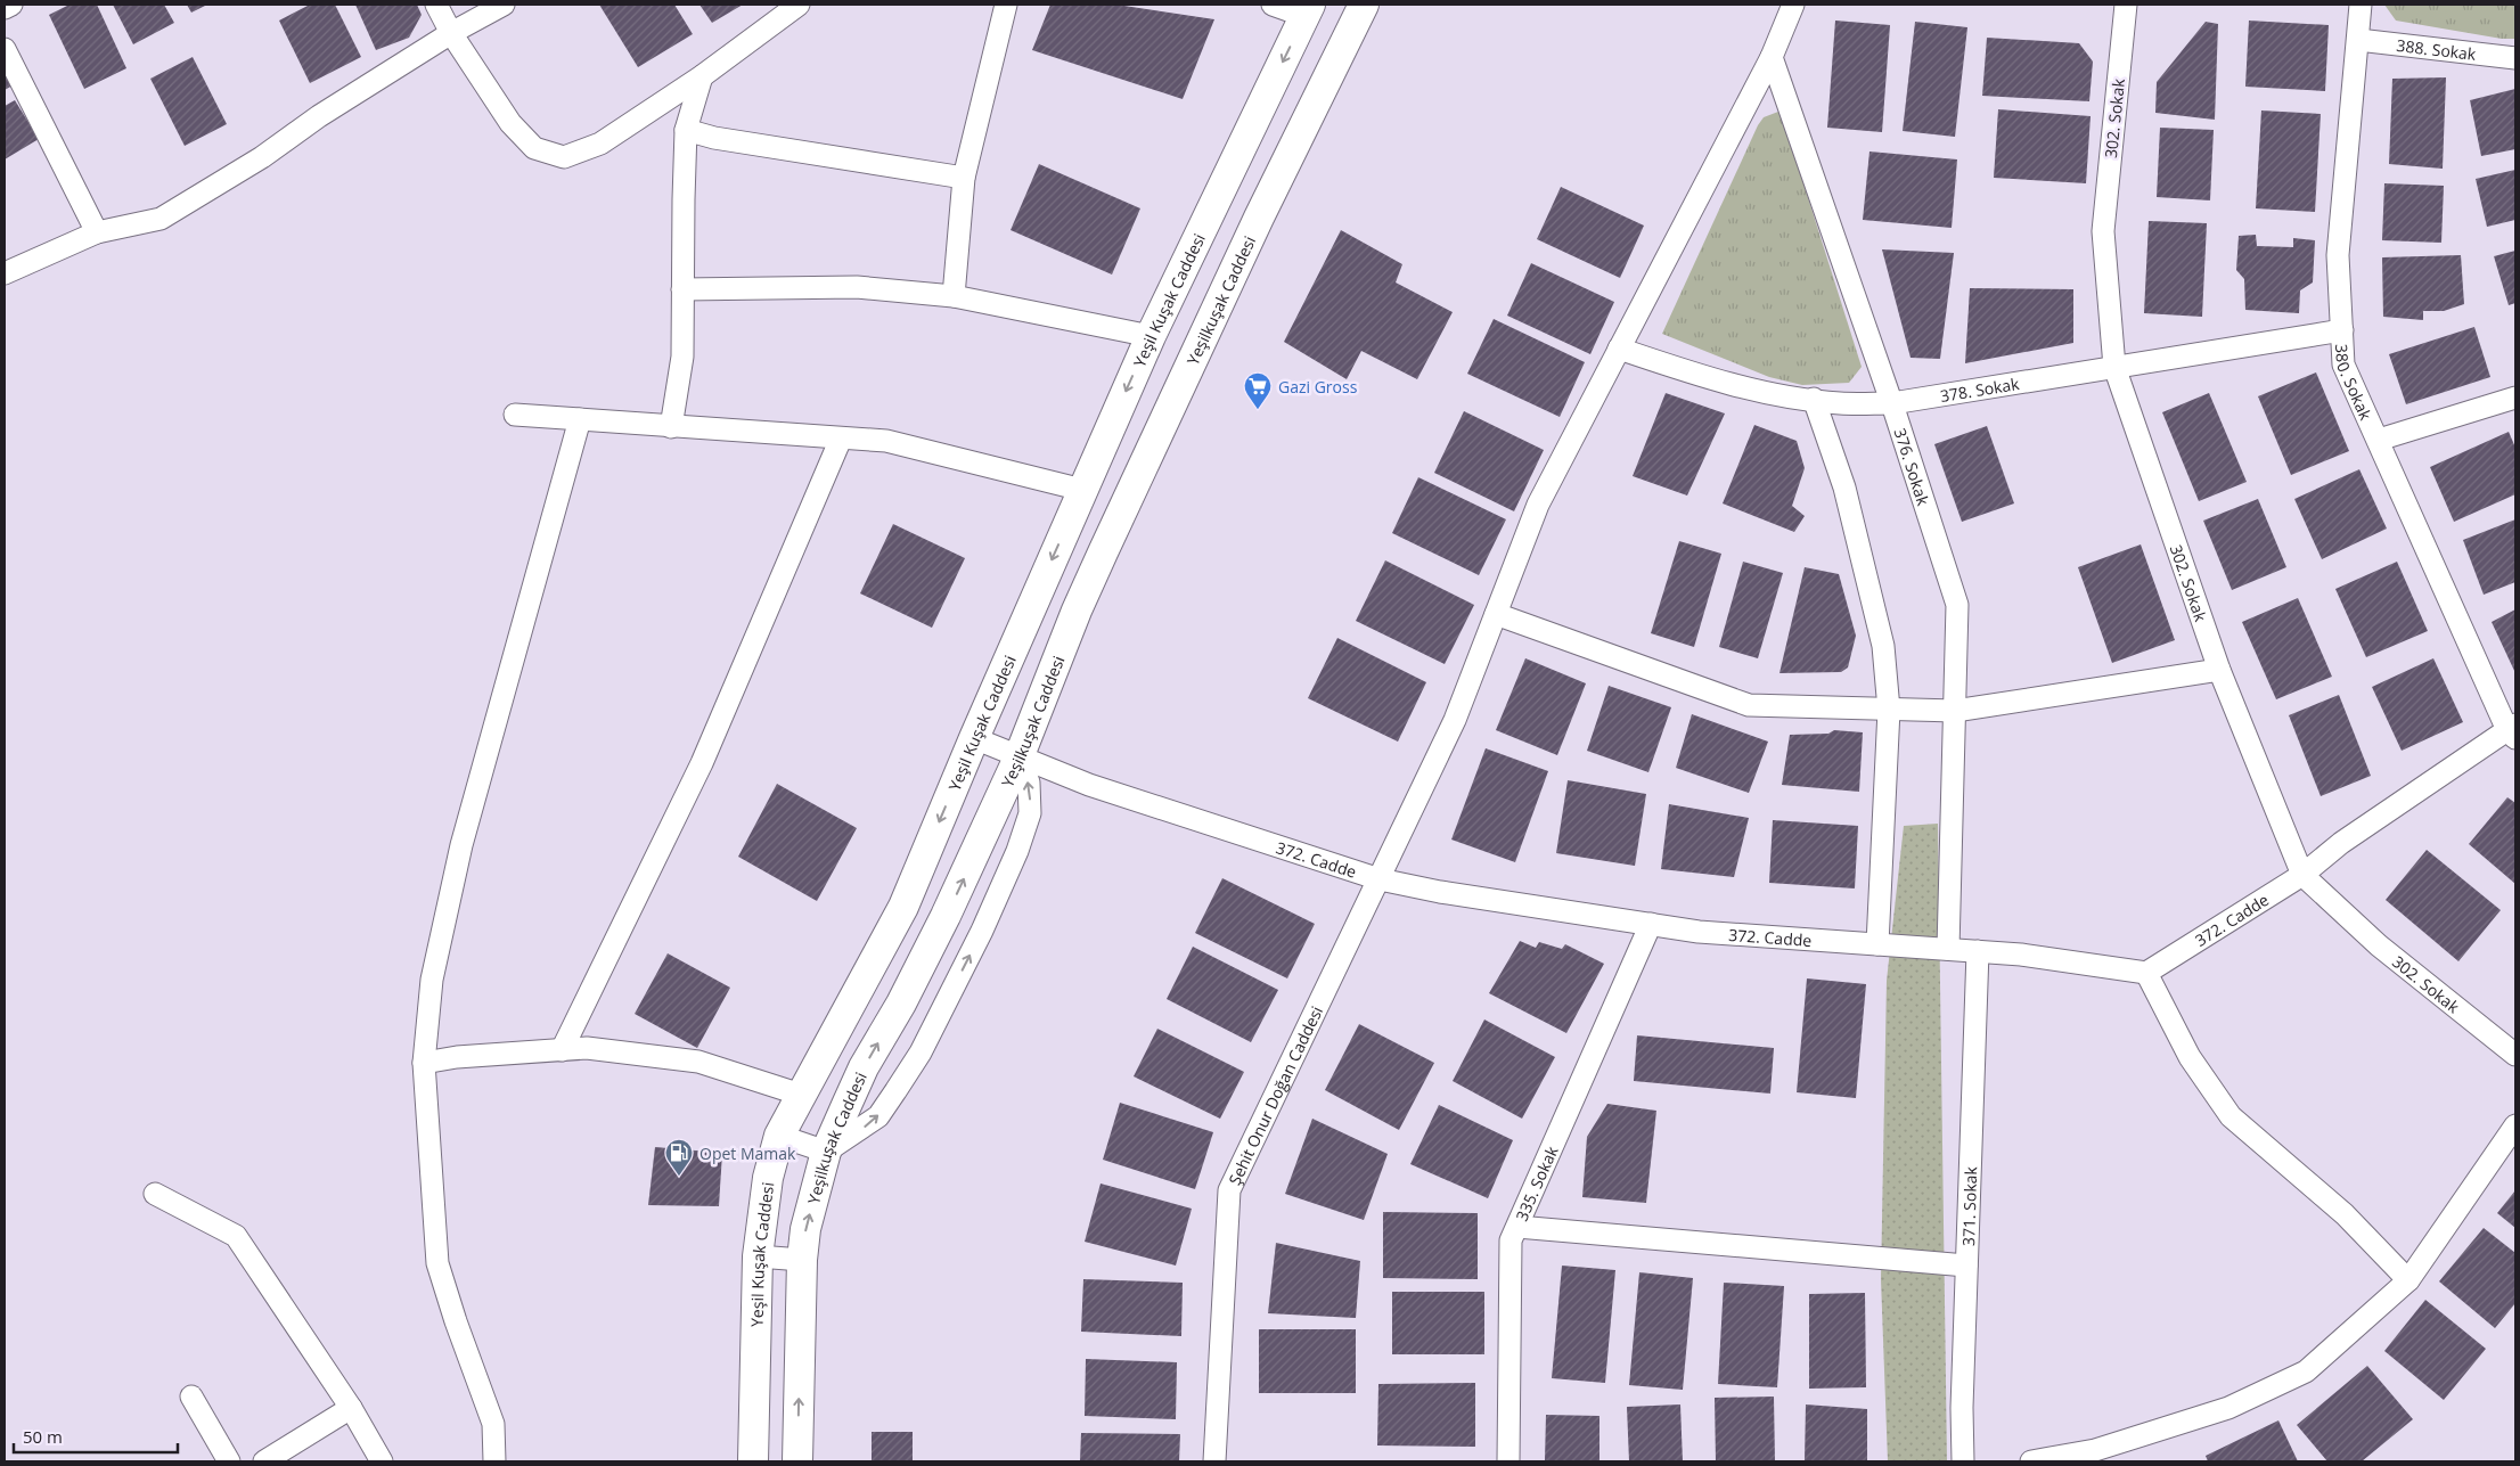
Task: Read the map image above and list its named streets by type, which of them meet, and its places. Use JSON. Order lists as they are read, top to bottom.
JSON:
{
  "streets": {
    "main road": ["Yeşil Kuşak Caddesi", "Yeşilkuşak Caddesi"],
    "street": [
      "388. Sokak",
      "302. Sokak",
      "380. Sokak",
      "378. Sokak",
      "376. Sokak",
      "372. Cadde",
      "Şehit Onur Doğan Caddesi",
      "335. Sokak",
      "371. Sokak"
    ]
  },
  "crossings": [
    ["388. Sokak", "380. Sokak"],
    ["302. Sokak", "378. Sokak"],
    ["302. Sokak", "372. Cadde"],
    ["Yeşil Kuşak Caddesi", "372. Cadde"],
    ["Yeşilkuşak Caddesi", "372. Cadde"],
    ["380. Sokak", "378. Sokak"],
    ["380. Sokak", "372. Cadde"],
    ["378. Sokak", "376. Sokak"],
    ["378. Sokak", "Şehit Onur Doğan Caddesi"],
    ["376. Sokak", "372. Cadde"],
    ["376. Sokak", "Şehit Onur Doğan Caddesi"],
    ["372. Cadde", "Şehit Onur Doğan Caddesi"],
    ["372. Cadde", "335. Sokak"],
    ["372. Cadde", "371. Sokak"]
  ],
  "one_way": ["Yeşil Kuşak Caddesi", "Yeşilkuşak Caddesi"],
  "places": {
    "supermarket": ["Gazi Gross"],
    "fuel station": ["Opet Mamak"]
  },
  "scale_bar": "50 m"
}
